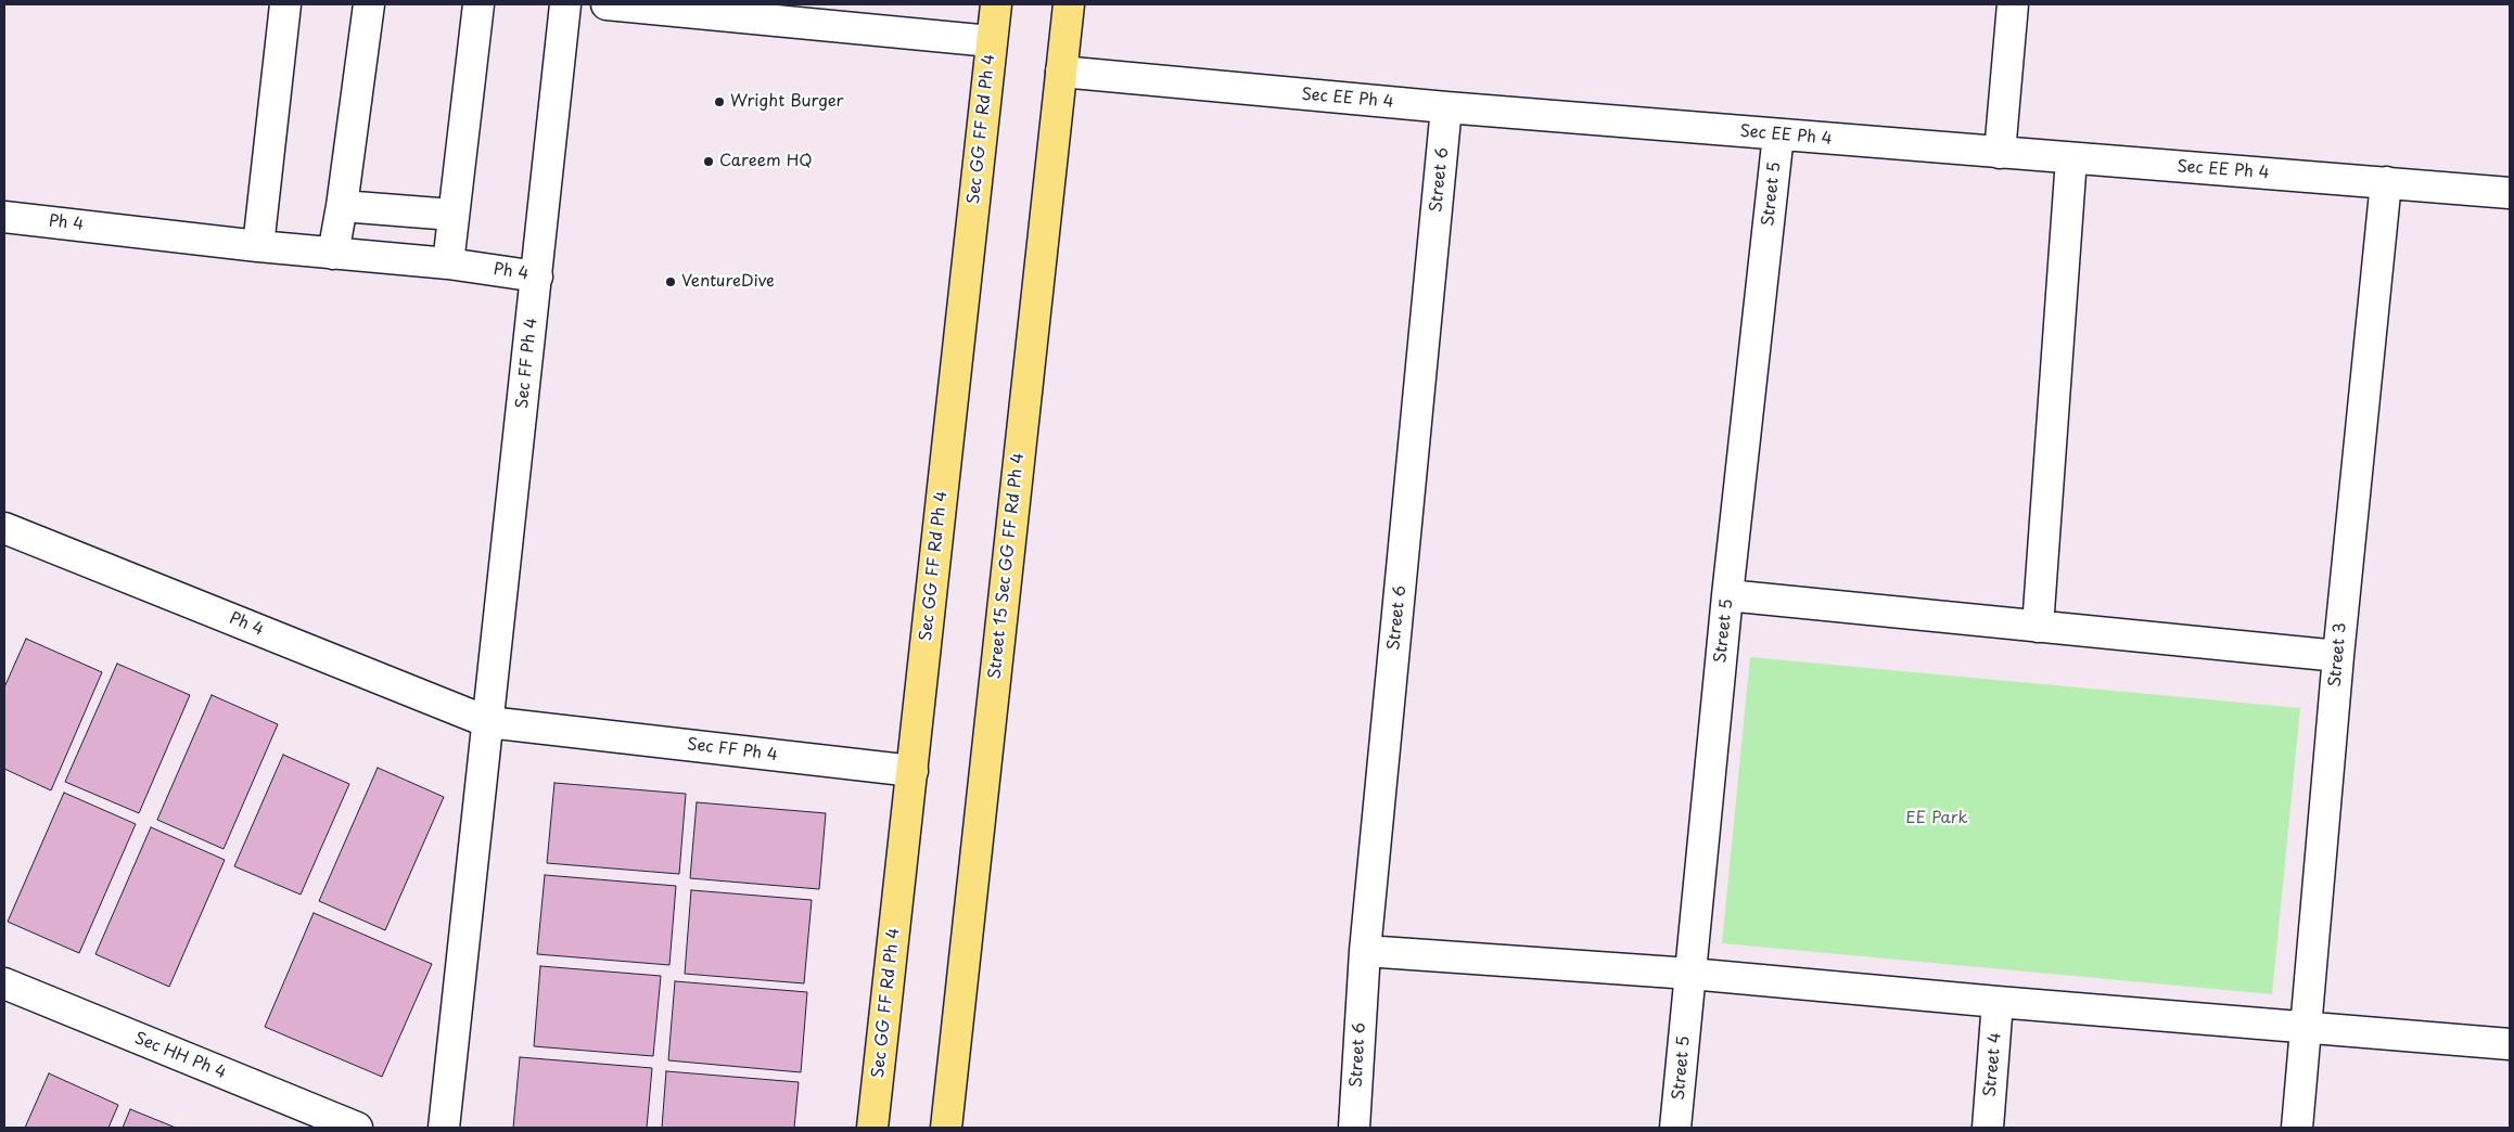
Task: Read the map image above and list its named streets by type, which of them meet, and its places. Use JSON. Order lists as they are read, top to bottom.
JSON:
{
  "streets": {
    "main road": ["Sec GG FF Rd Ph 4", "Street 15 Sec GG FF Rd Ph 4"],
    "street": [
      "Sec EE Ph 4",
      "Street 6",
      "Street 5",
      "Ph 4",
      "Sec FF Ph 4",
      "Street 3",
      "Sec HH Ph 4",
      "Street 4"
    ]
  },
  "crossings": [
    ["Sec EE Ph 4", "Street 6"],
    ["Sec EE Ph 4", "Street 5"],
    ["Sec EE Ph 4", "Street 15 Sec GG FF Rd Ph 4"],
    ["Sec EE Ph 4", "Street 3"],
    ["Sec GG FF Rd Ph 4", "Sec FF Ph 4"],
    ["Ph 4", "Sec FF Ph 4"]
  ],
  "parks": ["EE Park"],
  "places": ["Wright Burger", "Careem HQ", "VentureDive"]
}
